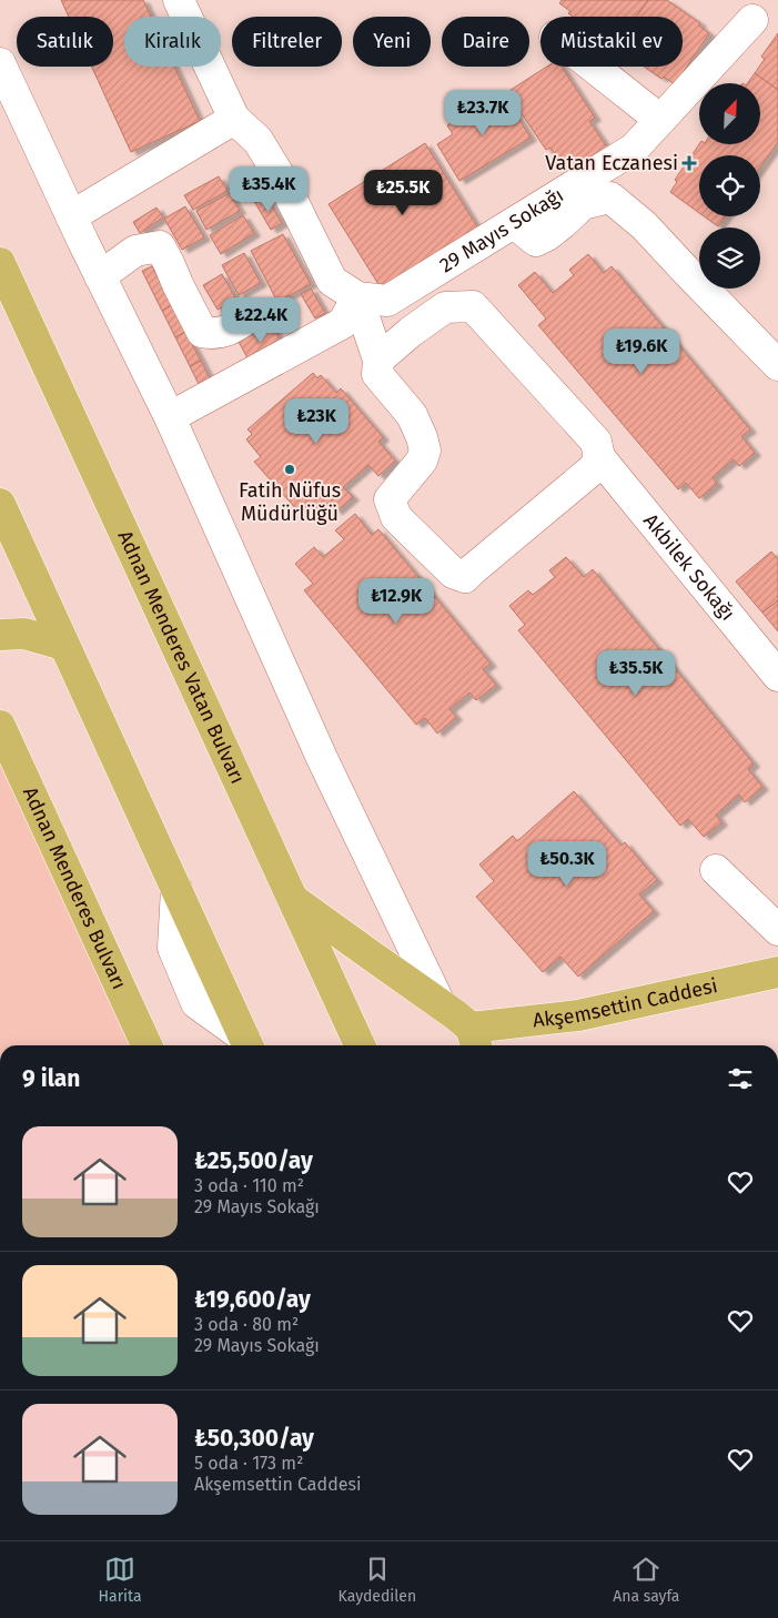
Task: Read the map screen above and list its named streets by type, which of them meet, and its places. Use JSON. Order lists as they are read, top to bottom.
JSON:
{
  "streets": {
    "main road": ["Adnan Menderes Vatan Bulvarı", "Adnan Menderes Bulvarı", "Akşemsettin Caddesi"],
    "street": ["29 Mayıs Sokağı", "Akbilek Sokağı"]
  },
  "places": {
    "health": ["Vatan Eczanesi"],
    "other": ["Fatih Nüfus Müdürlüğü"]
  },
  "north": "top right",
  "page": {
    "chip": [
      "Satılık",
      "Kiralık",
      "Filtreler",
      "Yeni",
      "Daire",
      "Müstakil ev"
    ],
    "price": [
      "₺23.7K",
      "₺35.4K",
      "₺25.5K",
      "₺22.4K",
      "₺19.6K",
      "₺23K",
      "₺12.9K",
      "₺35.5K",
      "₺50.3K"
    ],
    "heading": "9 ilan",
    "list": [
      {
        "name": "₺25,500/ay",
        "note": "3 oda · 110 m² · 29 Mayıs Sokağı"
      },
      {
        "name": "₺19,600/ay",
        "note": "3 oda · 80 m² · 29 Mayıs Sokağı"
      },
      {
        "name": "₺50,300/ay",
        "note": "5 oda · 173 m² · Akşemsettin Caddesi"
      }
    ],
    "tabs": ["Harita", "Kaydedilen", "Ana sayfa"]
  }
}
